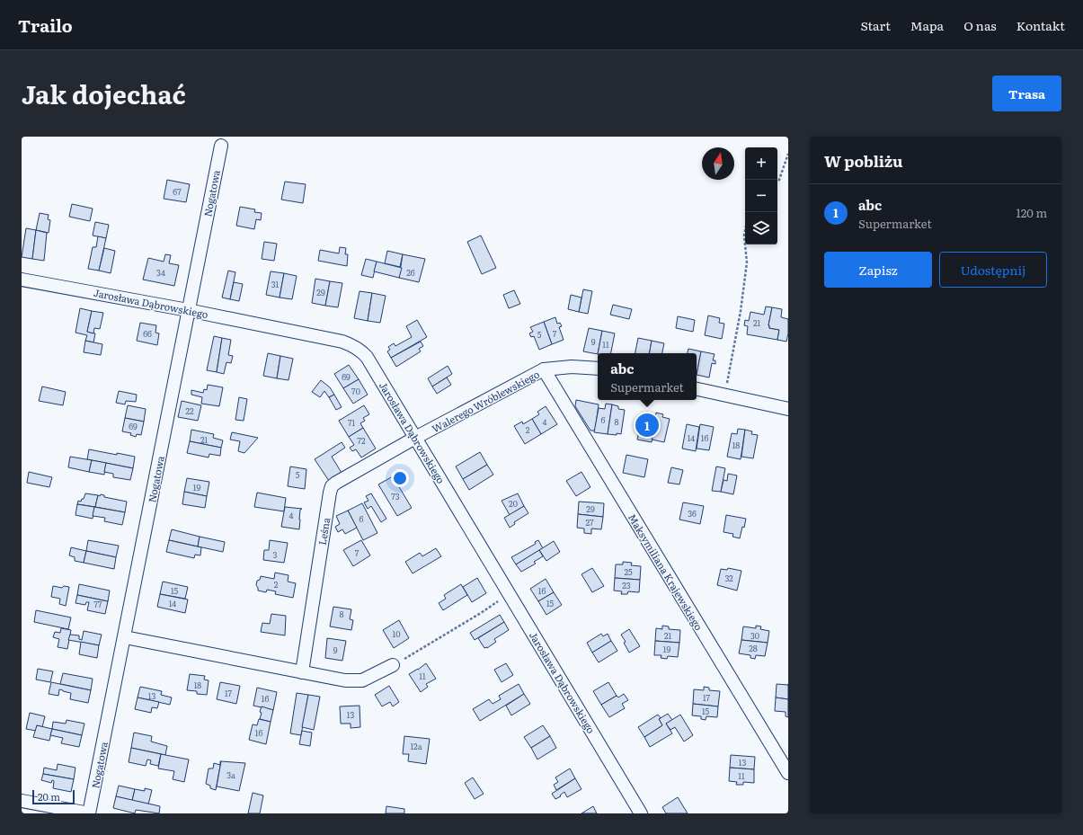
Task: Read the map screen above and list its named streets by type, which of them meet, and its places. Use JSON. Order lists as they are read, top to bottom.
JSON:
{
  "streets": {
    "street": [
      "Nogatowa",
      "Jarosława Dąbrowskiego",
      "Walerego Wróblewskiego",
      "Leśna",
      "Maksymiliana Krajewskiego"
    ]
  },
  "crossings": [
    ["Nogatowa", "Jarosława Dąbrowskiego"],
    ["Jarosława Dąbrowskiego", "Walerego Wróblewskiego"],
    ["Jarosława Dąbrowskiego", "Leśna"],
    ["Walerego Wróblewskiego", "Leśna"],
    ["Walerego Wróblewskiego", "Maksymiliana Krajewskiego"]
  ],
  "house_numbers": [
    "67",
    "34",
    "26",
    "31",
    "29",
    "21",
    "66",
    "7",
    "5",
    "9",
    "11",
    "69",
    "70",
    "22",
    "6",
    "4",
    "8",
    "71",
    "69",
    "2",
    "14",
    "16",
    "21",
    "72",
    "18",
    "5",
    "19",
    "73",
    "20",
    "29",
    "36",
    "4",
    "6",
    "27",
    "7",
    "3",
    "25",
    "32",
    "2",
    "23",
    "15",
    "16",
    "14",
    "15",
    "77",
    "8",
    "10",
    "21",
    "30",
    "28",
    "19",
    "9",
    "11",
    "18",
    "17",
    "13",
    "17",
    "16",
    "15",
    "13",
    "16",
    "12a",
    "13",
    "3a",
    "11"
  ],
  "scale_bar": "20 m",
  "north": "top",
  "page": {
    "header": "Trailo",
    "nav": [
      "Start",
      "Mapa",
      "O nas",
      "Kontakt"
    ],
    "title": "Jak dojechać",
    "buttons": [
      "Trasa",
      ["Zapisz", "Udostępnij"]
    ],
    "heading": "W pobliżu",
    "map_buttons": ["+", "−"],
    "list": [
      {
        "mark": "1",
        "name": "abc",
        "note": "Supermarket",
        "value": "120 m"
      }
    ],
    "popup": ["abc", "Supermarket"],
    "pins": "1",
    "scale": "20 m"
  }
}
